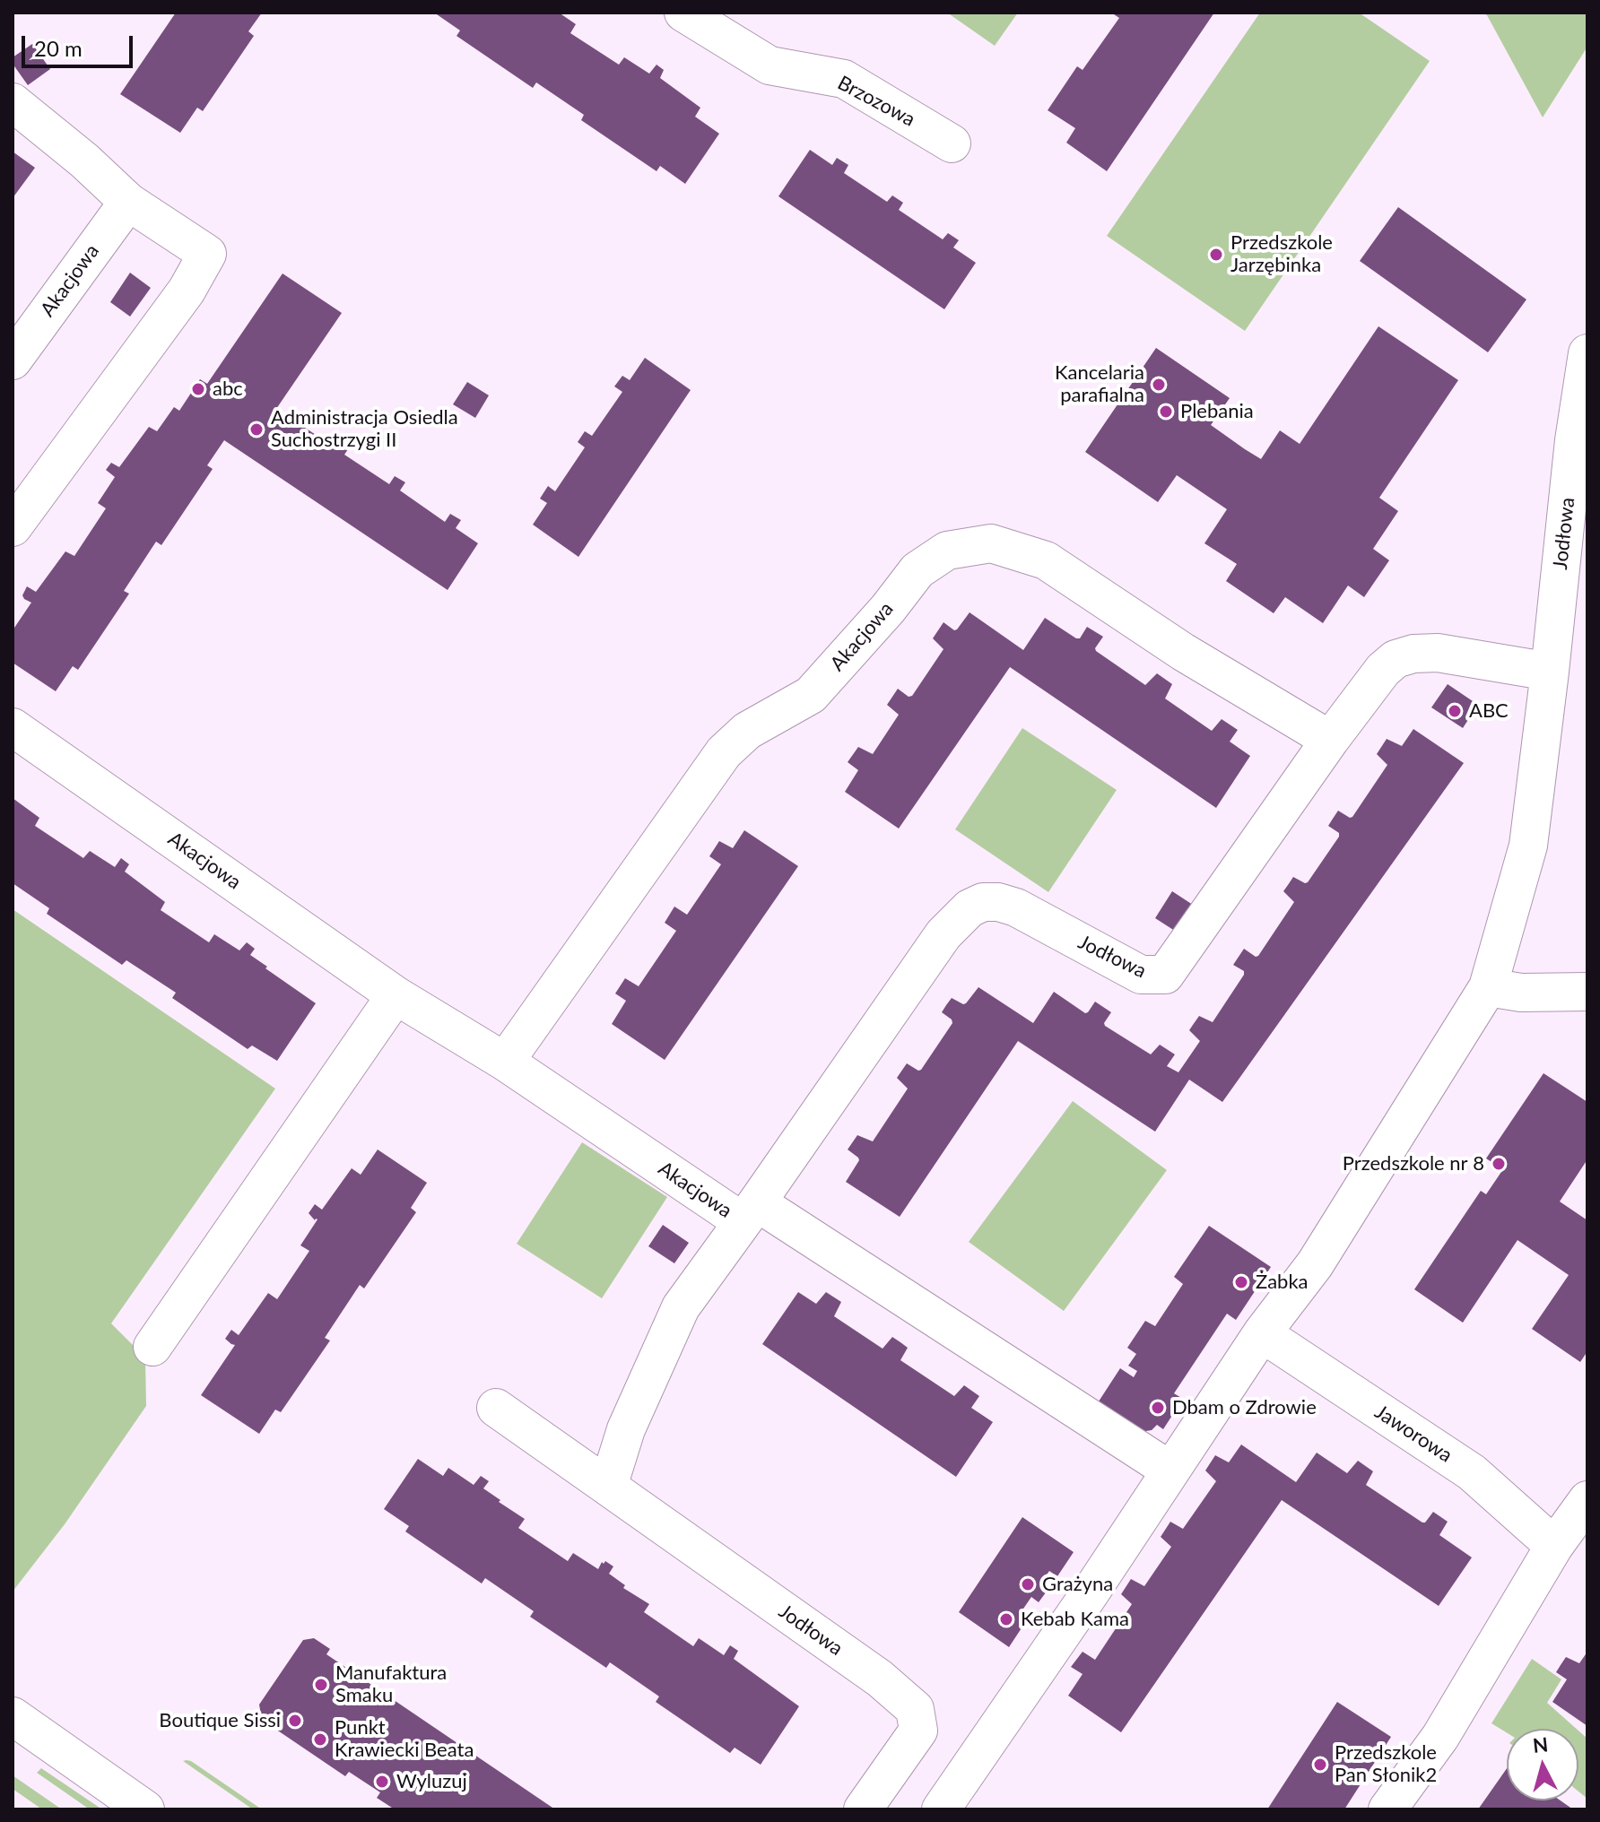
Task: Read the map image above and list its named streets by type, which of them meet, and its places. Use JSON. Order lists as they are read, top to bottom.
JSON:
{
  "streets": {
    "street": [
      "Brzozowa",
      "Akacjowa",
      "Jodłowa",
      "Jaworowa"
    ]
  },
  "crossings": [
    ["Akacjowa", "Jodłowa"],
    ["Jodłowa", "Jaworowa"]
  ],
  "places": [
    "Przedszkole Jarzębinka",
    "Kancelaria parafialna",
    "abc",
    "Plebania",
    "Administracja Osiedla Suchostrzygi II",
    "ABC",
    "Przedszkole nr 8",
    "Żabka",
    "Dbam o Zdrowie",
    "Grażyna",
    "Kebab Kama",
    "Manufaktura Smaku",
    "Boutique Sissi",
    "Punkt Krawiecki Beata",
    "Przedszkole Pan Słonik2",
    "Wyluzuj"
  ],
  "scale_bar": "20 m",
  "north": "top"
}
